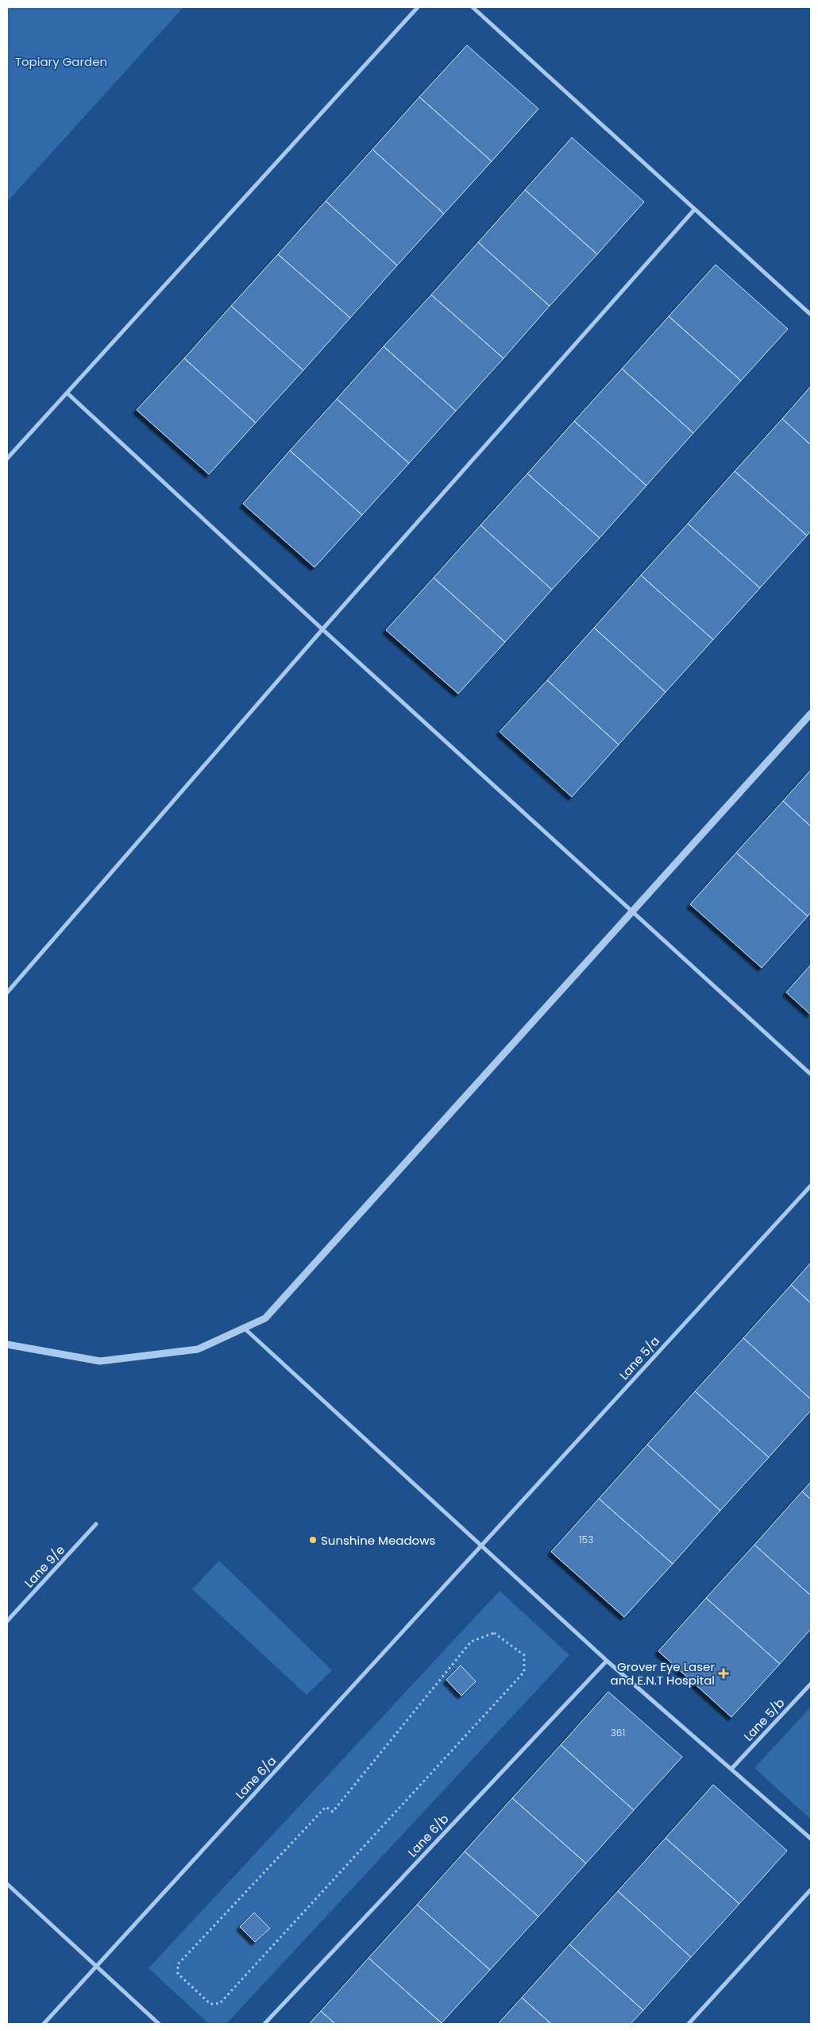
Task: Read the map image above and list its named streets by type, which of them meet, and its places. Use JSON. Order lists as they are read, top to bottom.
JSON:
{
  "streets": {
    "street": [
      "Lane 5/a",
      "Lane 9/e",
      "Lane 5/b",
      "Lane 6/a",
      "Lane 6/b"
    ]
  },
  "crossings": [
    ["Lane 5/a", "Lane 6/a"]
  ],
  "parks": ["Topiary Garden"],
  "places": {
    "other": ["Sunshine Meadows"],
    "health": ["Grover Eye Laser and E.N.T Hospital"]
  },
  "house_numbers": ["153", "361"]
}
